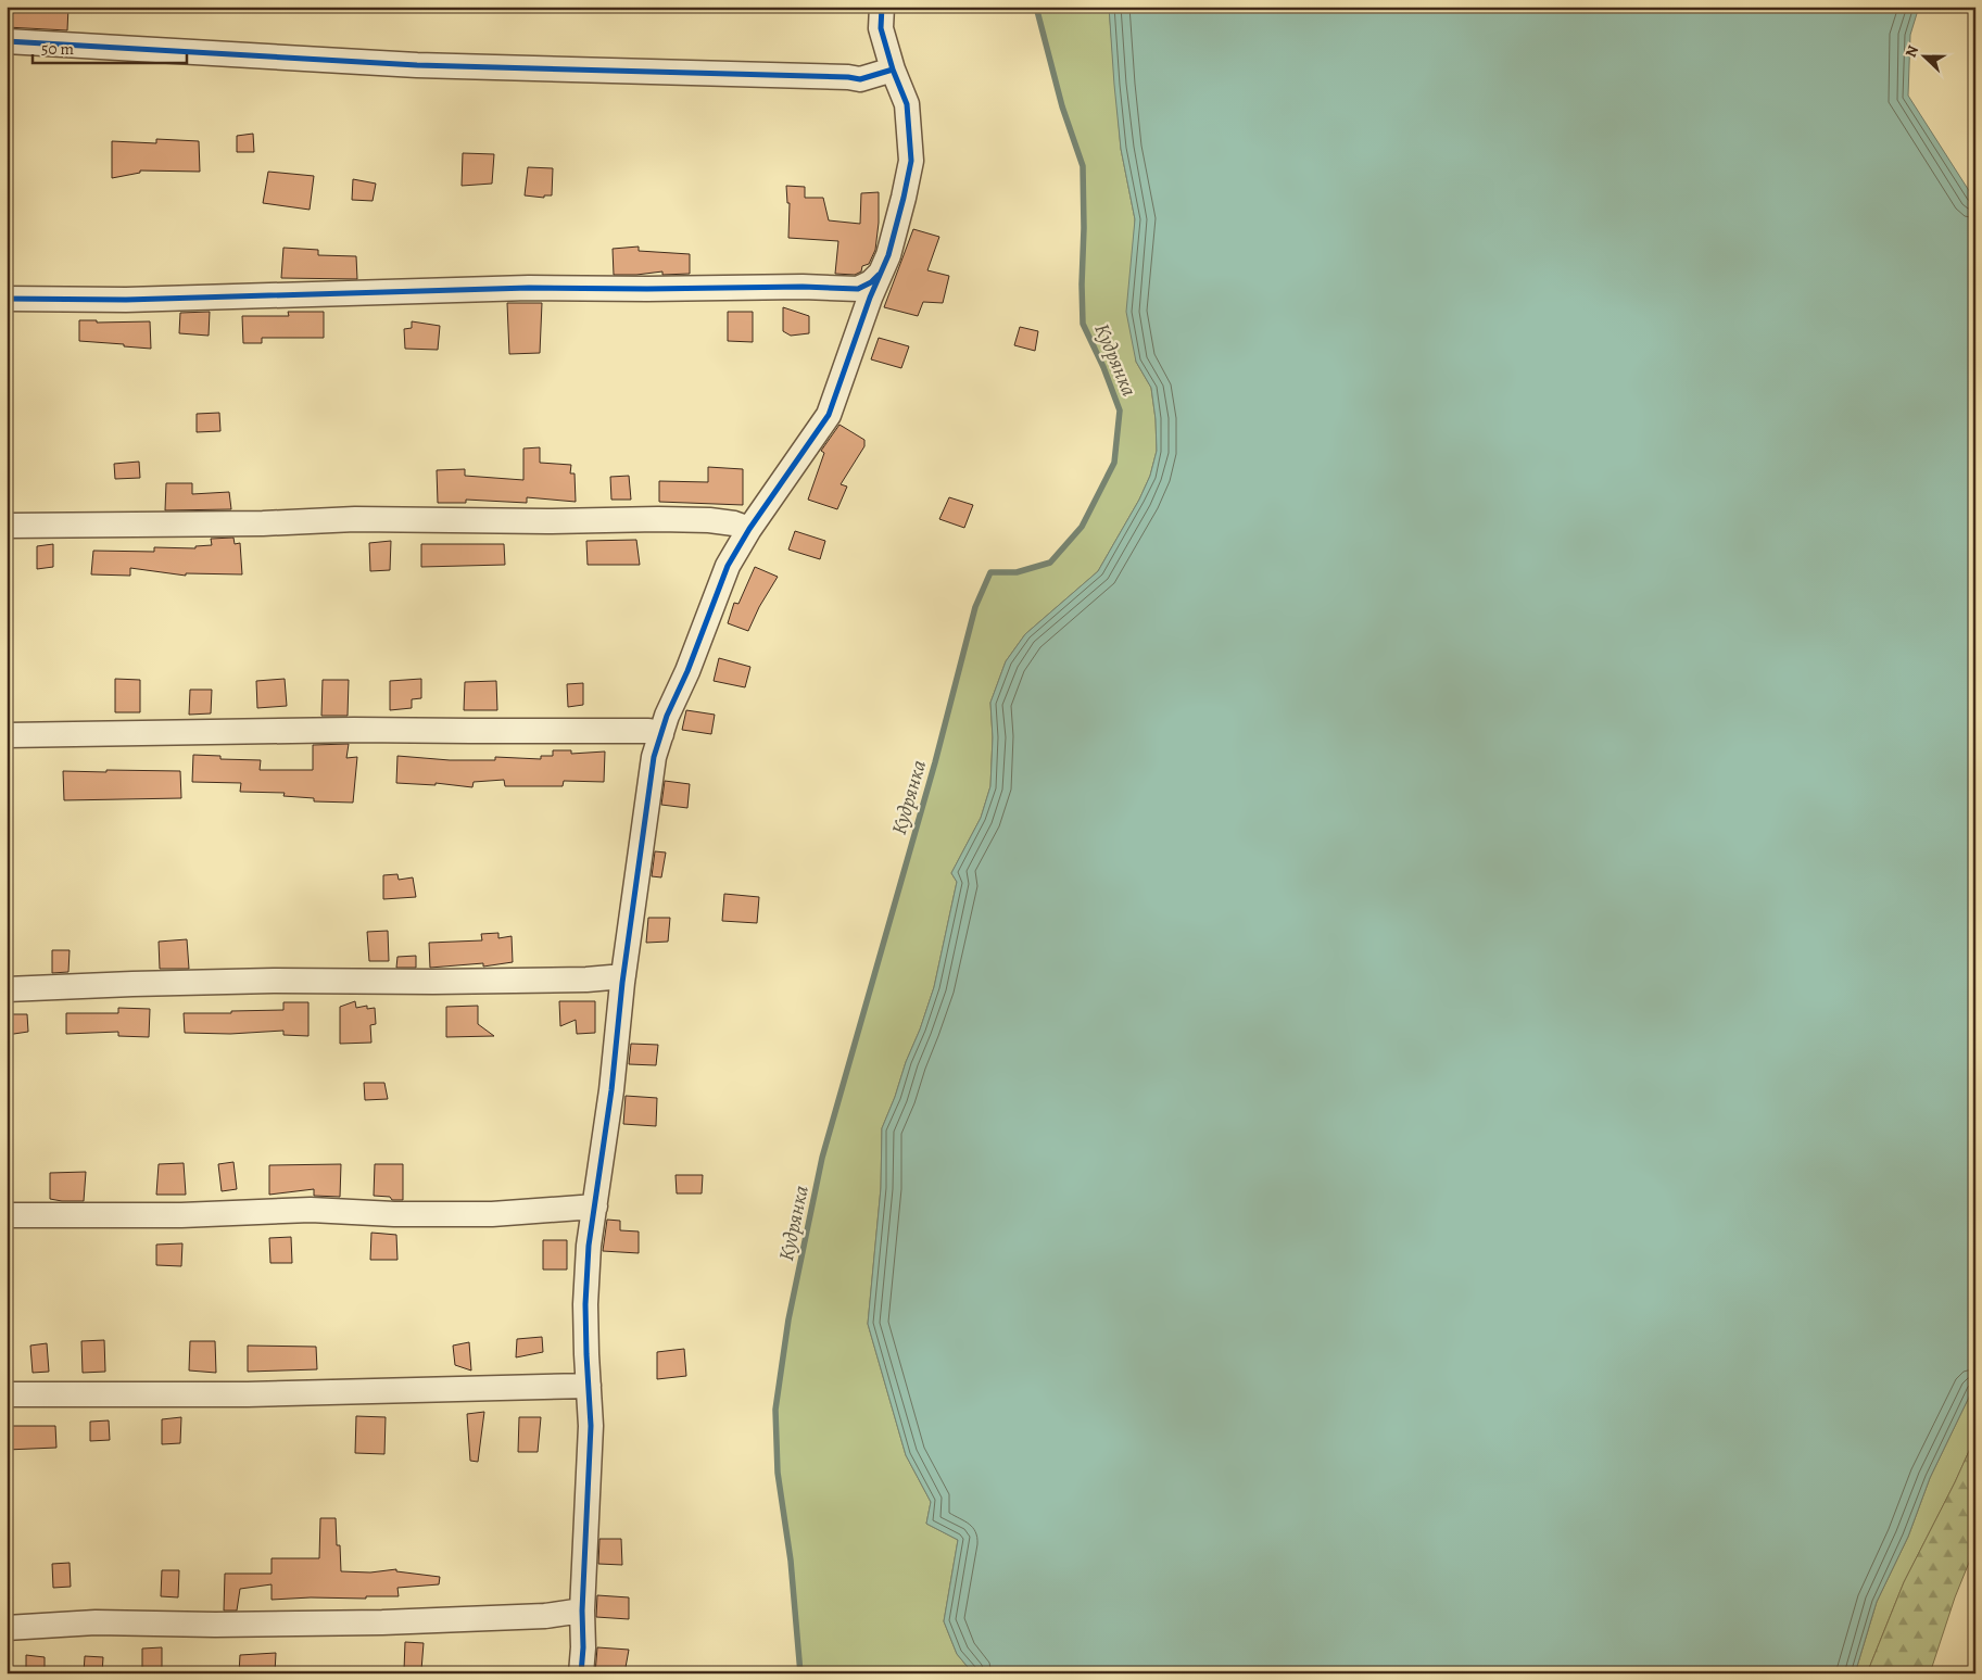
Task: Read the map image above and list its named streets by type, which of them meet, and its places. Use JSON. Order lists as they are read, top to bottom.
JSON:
{
  "water": ["Кудрянка"],
  "scale_bar": "50 m",
  "north": "left"
}
